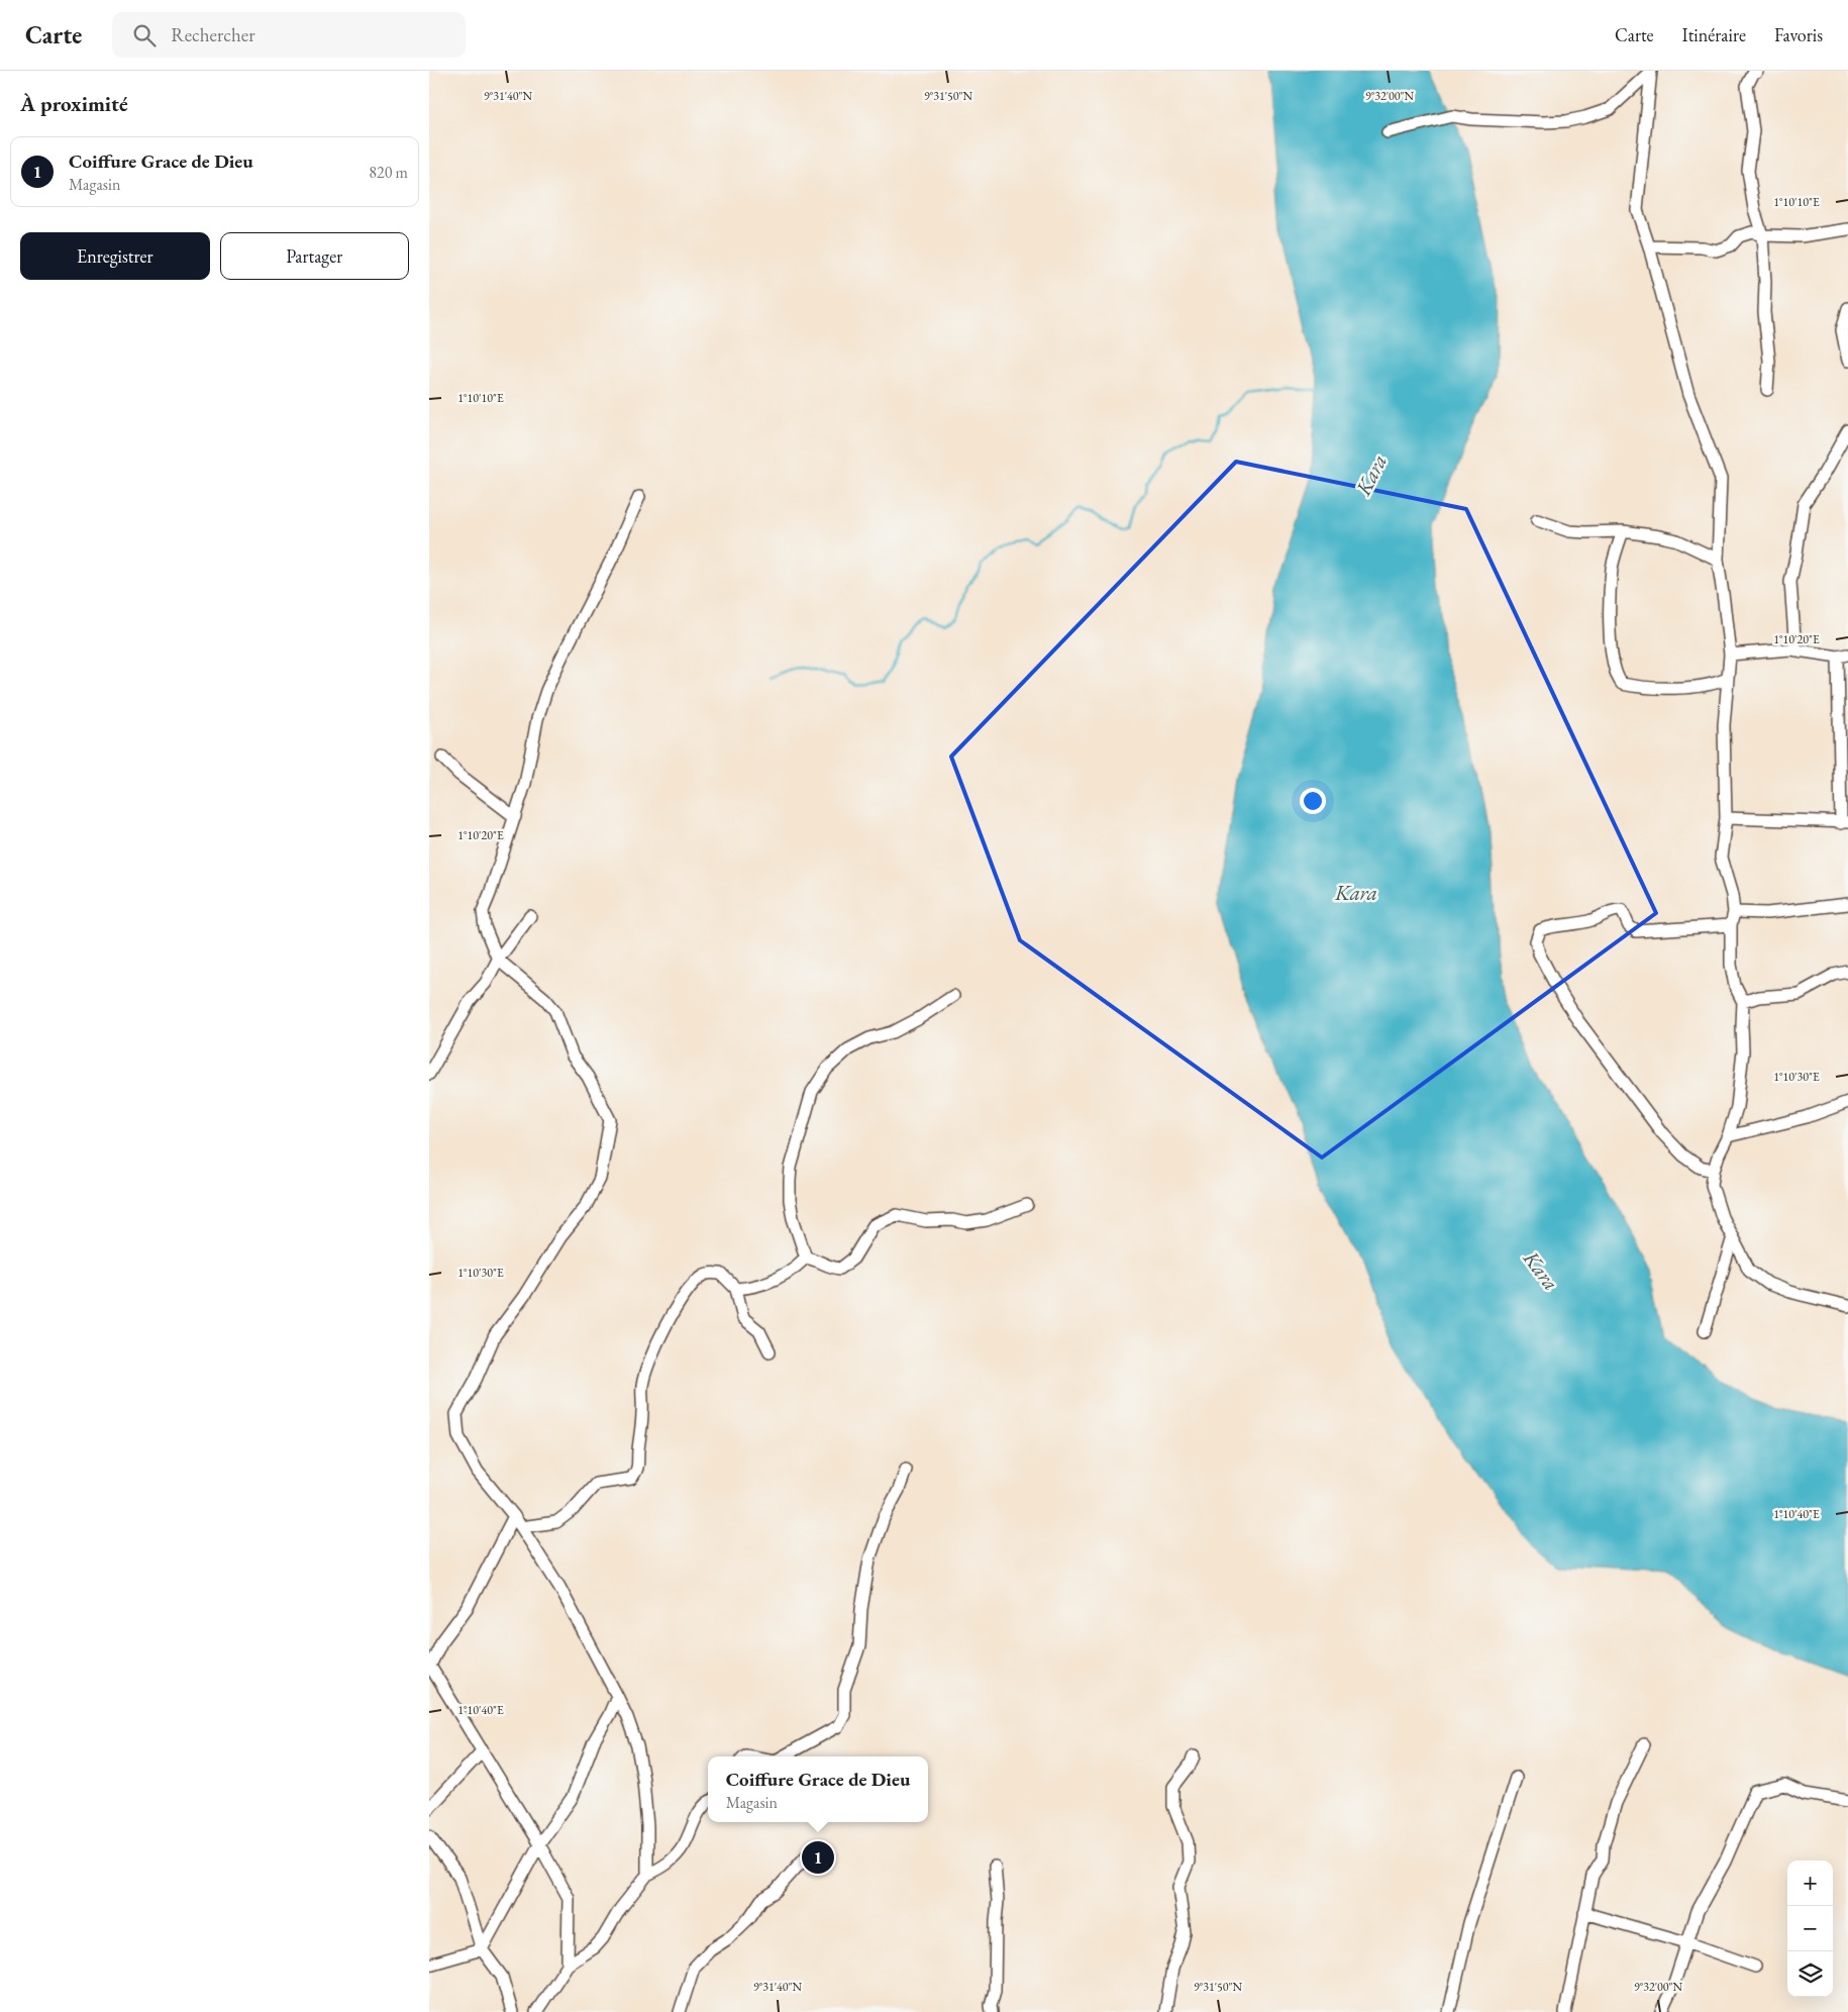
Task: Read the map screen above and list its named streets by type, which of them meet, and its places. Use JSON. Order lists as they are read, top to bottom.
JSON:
{
  "water": ["Kara"],
  "page": {
    "header": "Carte",
    "search": "Rechercher",
    "nav": ["Carte", "Itinéraire", "Favoris"],
    "heading": "À proximité",
    "list": [
      {
        "mark": "1",
        "name": "Coiffure Grace de Dieu",
        "note": "Magasin",
        "value": "820 m"
      }
    ],
    "buttons": ["Enregistrer", "Partager"],
    "popup": ["Coiffure Grace de Dieu", "Magasin"],
    "pins": "1",
    "map_buttons": ["+", "−"]
  },
  "coordinates": [
    "9°31'40\"N",
    "9°31'50\"N",
    "9°32'00\"N",
    "1°10'10\"E",
    "1°10'20\"E",
    "1°10'30\"E",
    "1°10'40\"E"
  ]
}
